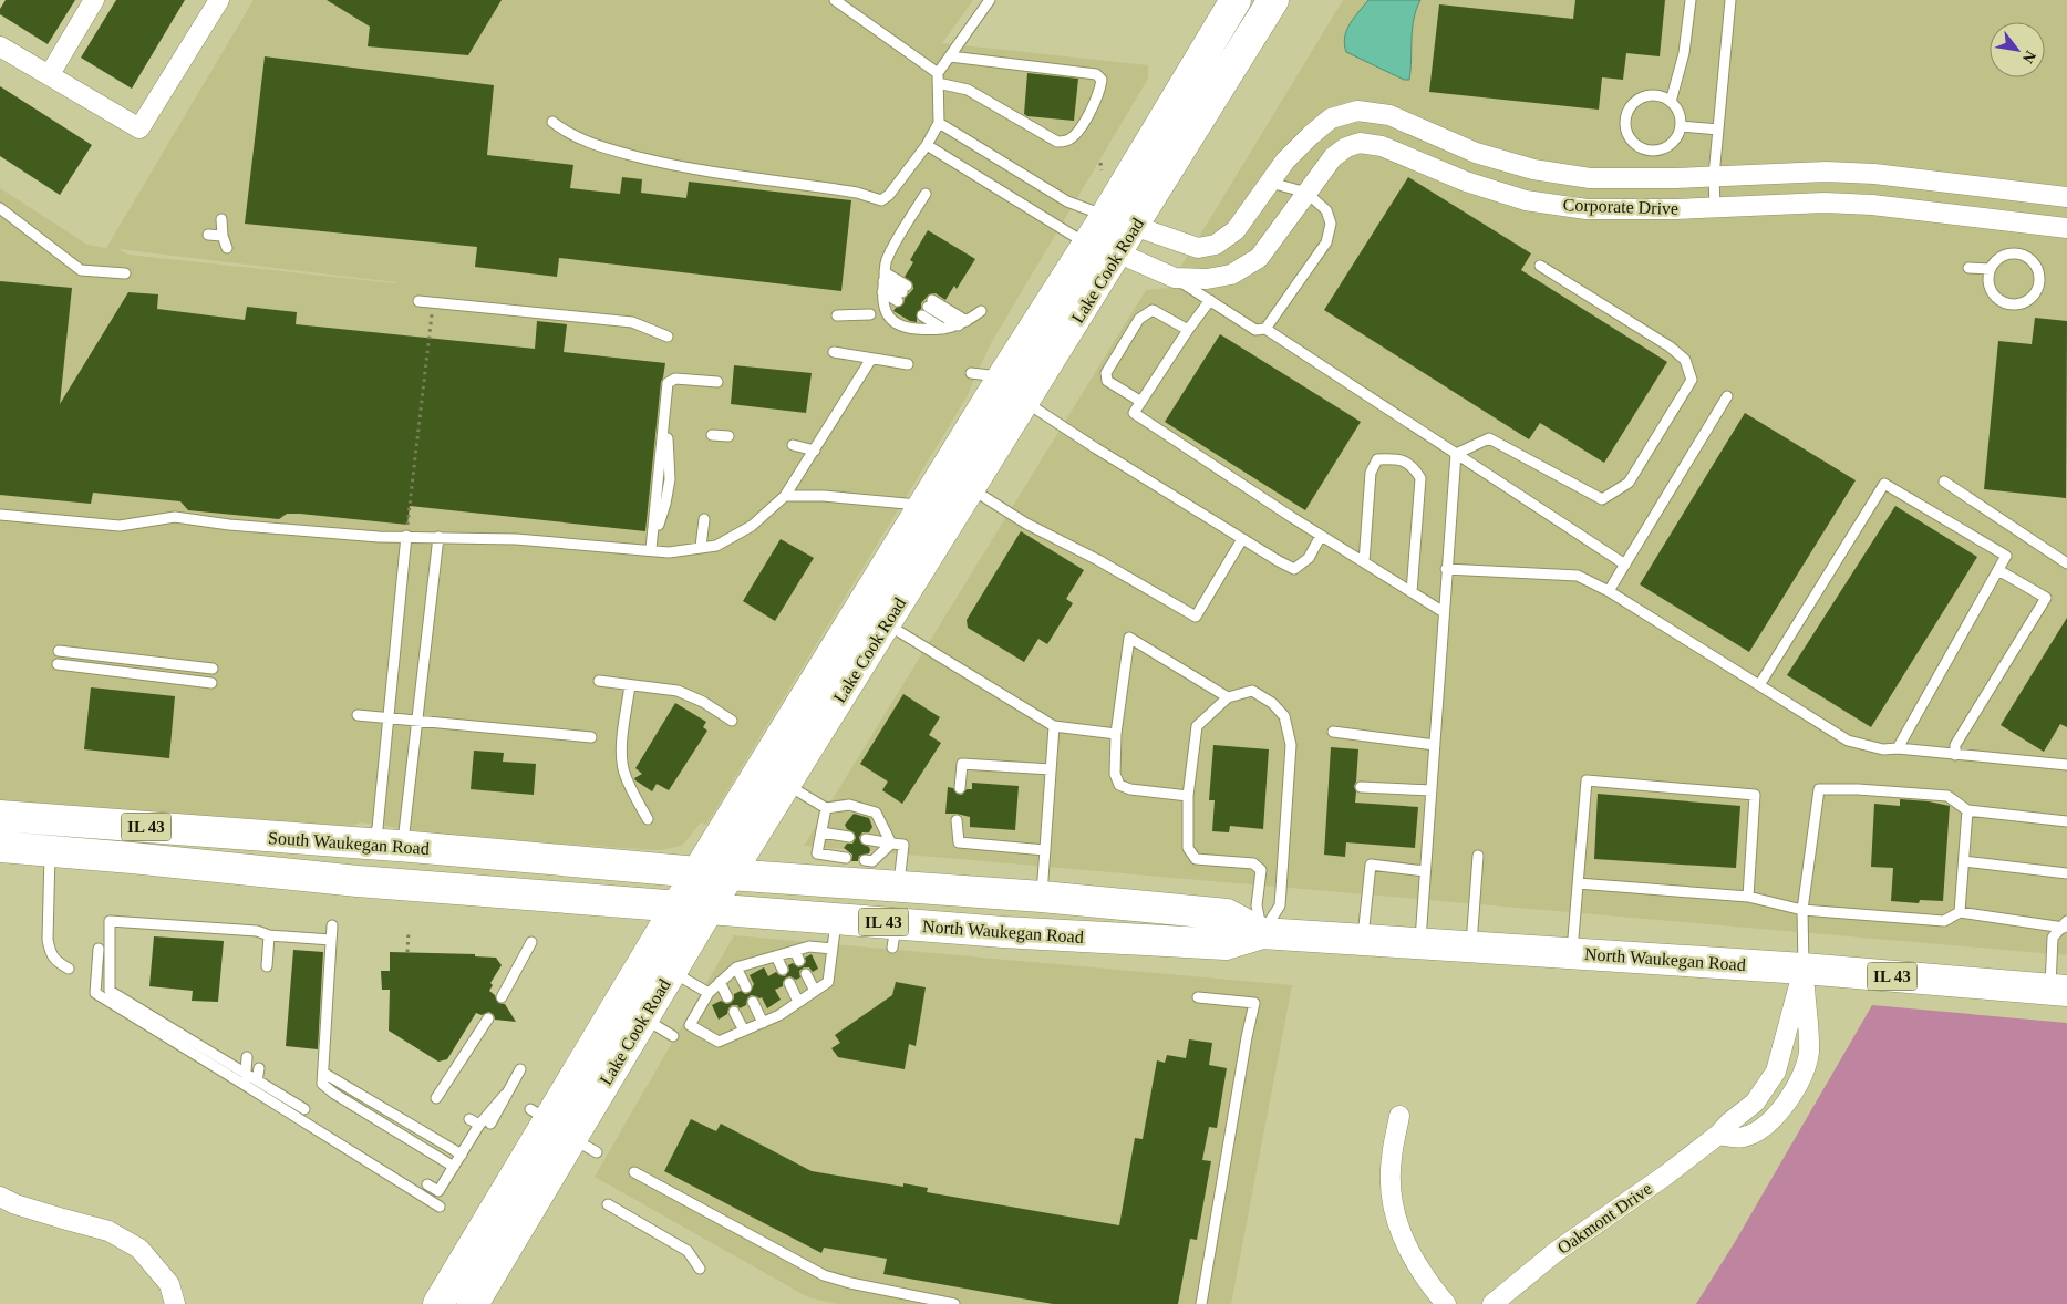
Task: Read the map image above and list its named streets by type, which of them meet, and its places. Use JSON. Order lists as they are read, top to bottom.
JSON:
{
  "streets": {
    "main road": [
      "Lake Cook Road",
      "IL 43",
      "South Waukegan Road",
      "North Waukegan Road"
    ],
    "street": ["Corporate Drive", "Oakmont Drive"]
  },
  "crossings": [
    ["Corporate Drive", "Lake Cook Road"],
    ["Lake Cook Road", "IL 43"],
    ["Lake Cook Road", "South Waukegan Road"],
    ["Lake Cook Road", "North Waukegan Road"],
    ["IL 43", "South Waukegan Road"],
    ["IL 43", "North Waukegan Road"],
    ["North Waukegan Road", "Oakmont Drive"]
  ],
  "north": "bottom right"
}
